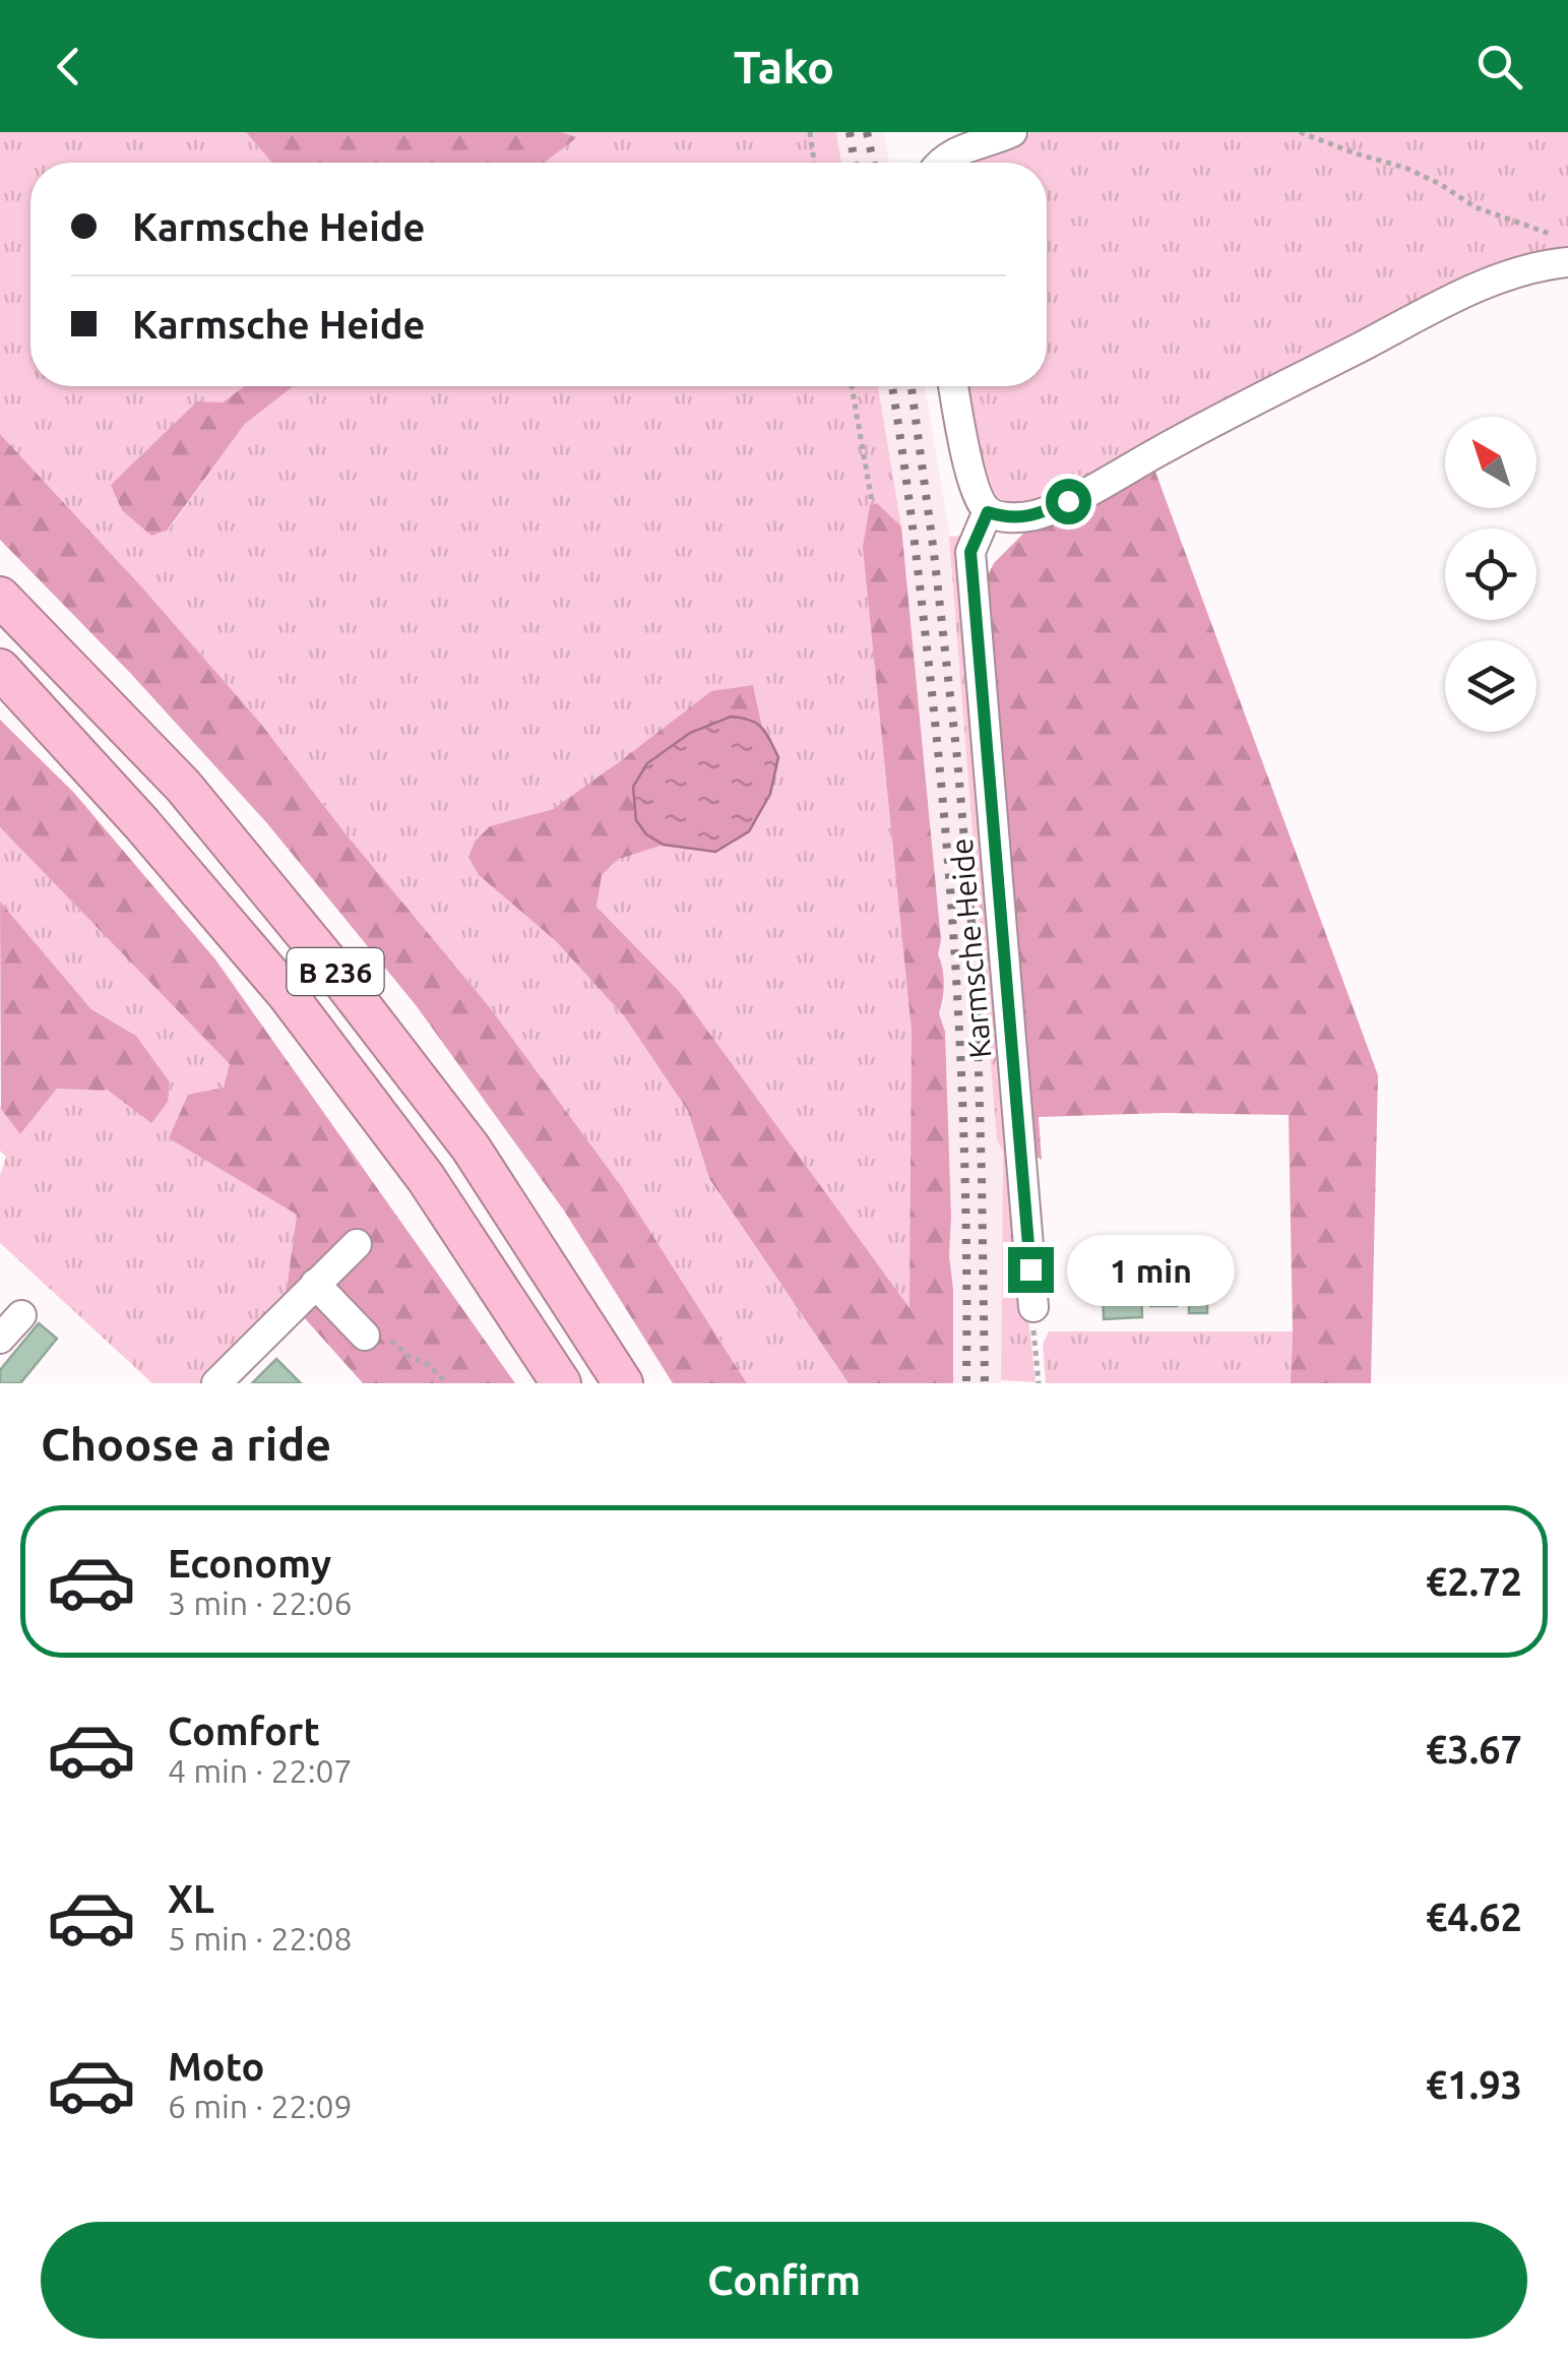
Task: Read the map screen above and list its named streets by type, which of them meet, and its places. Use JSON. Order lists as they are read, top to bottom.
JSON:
{
  "streets": {
    "highway": ["B 236"],
    "street": ["Karmsche Heide"]
  },
  "north": "top left",
  "page": {
    "header": "Tako",
    "banner": ["Karmsche Heide", "Karmsche Heide"],
    "bubble": "1 min",
    "heading": "Choose a ride",
    "list": [
      {
        "name": "Economy",
        "note": "3 min · 22:06",
        "value": "€2.72"
      },
      {
        "name": "Comfort",
        "note": "4 min · 22:07",
        "value": "€3.67"
      },
      {
        "name": "XL",
        "note": "5 min · 22:08",
        "value": "€4.62"
      },
      {
        "name": "Moto",
        "note": "6 min · 22:09",
        "value": "€1.93"
      }
    ],
    "buttons": "Confirm"
  }
}
